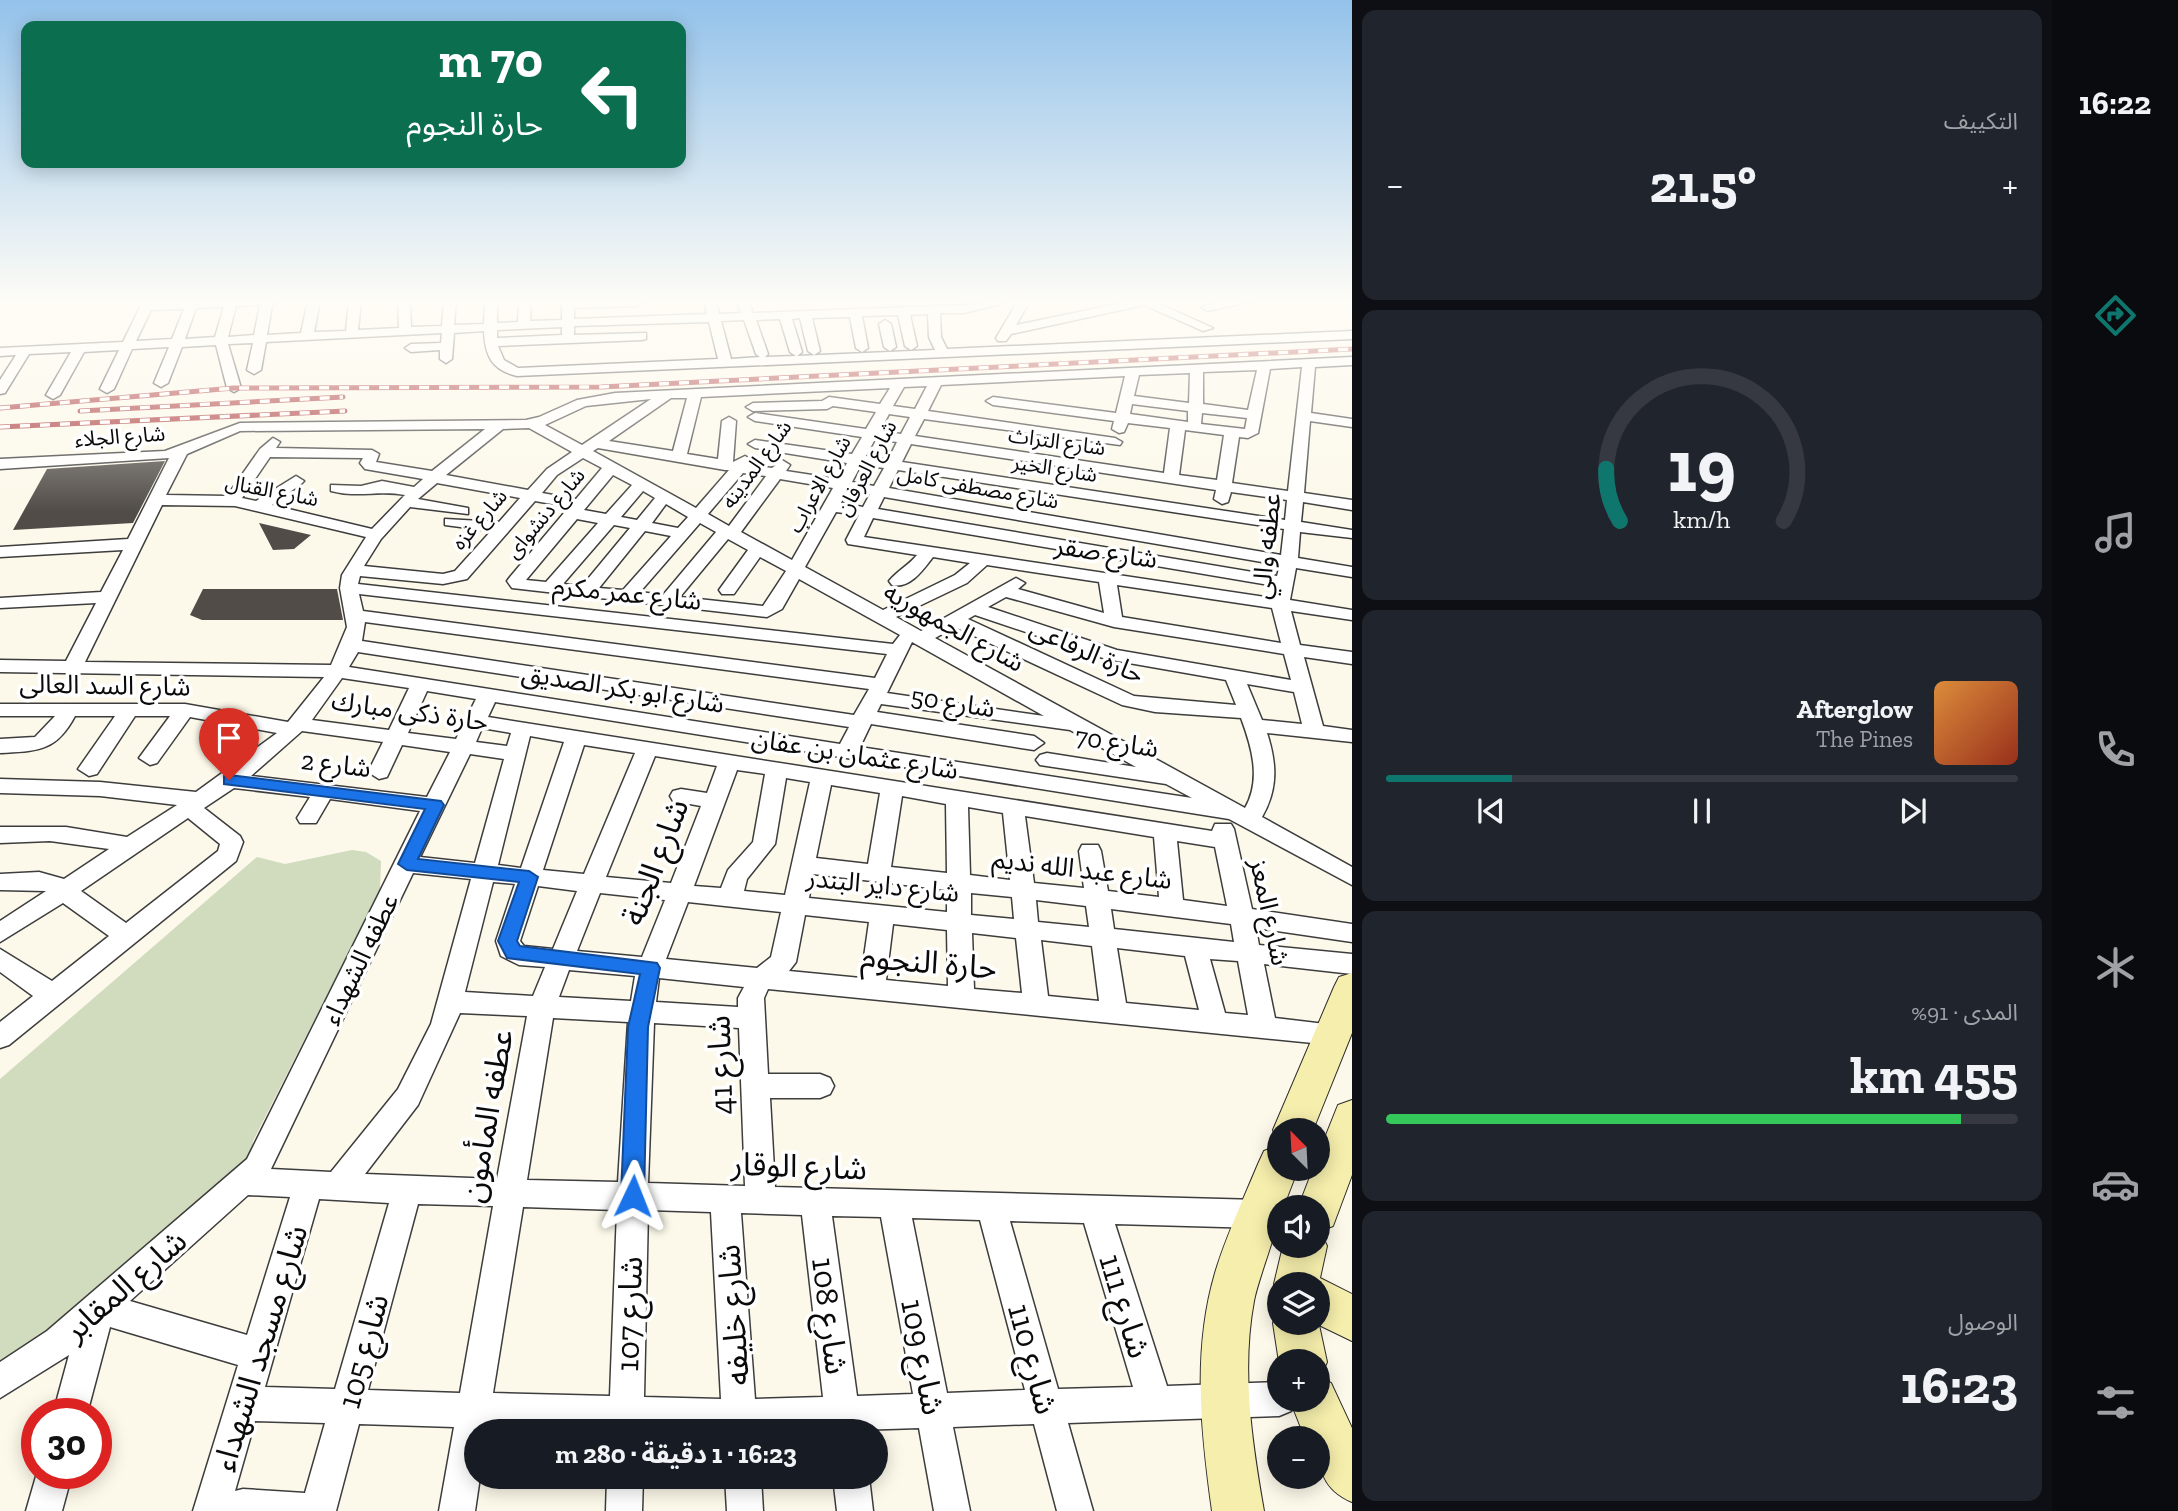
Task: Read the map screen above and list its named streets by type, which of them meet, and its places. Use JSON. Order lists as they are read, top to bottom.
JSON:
{
  "streets": {
    "street": [
      "شارع الجلاء",
      "شارع التراث",
      "شارع المدينه",
      "شارع العرفان",
      "شارع الخير",
      "شارع الاعراب",
      "شارع مصطفى كامل",
      "شارع القنال",
      "شارع دنشواى",
      "شارع غزه",
      "عطفه والي",
      "شارع صقر",
      "شارع عمر مكرم",
      "شارع الجمهوريه",
      "حارة الرفاعى",
      "شارع السد العالى",
      "شارع ابو بكر الصديق",
      "شارع 50",
      "حارة ذكى مبارك",
      "شارع 70",
      "شارع عثمان بن عفان",
      "شارع 2",
      "شارع الجنة",
      "شارع عبد الله نديم",
      "شارع داير البندر",
      "شارع المعز",
      "عطفه الشهداء",
      "حارة النجوم",
      "شارع 41",
      "عطفه المأمون",
      "شارع الوقار",
      "شارع المقابر",
      "شارع 111",
      "شارع 107",
      "شارع خليفه",
      "شارع 108",
      "شارع مسجد الشهداء",
      "شارع 105",
      "شارع 109",
      "شارع 110"
    ]
  },
  "crossings": [
    ["شارع الجلاء", "شارع المدينه"],
    ["شارع الجلاء", "شارع العرفان"],
    ["شارع الجلاء", "شارع الاعراب"],
    ["شارع الجلاء", "شارع غزه"],
    ["شارع الجلاء", "شارع الجمهوريه"],
    ["شارع التراث", "شارع المدينه"],
    ["شارع التراث", "شارع العرفان"],
    ["شارع التراث", "شارع الخير"],
    ["شارع التراث", "شارع الاعراب"],
    ["شارع التراث", "عطفه والي"],
    ["شارع المدينه", "شارع الخير"],
    ["شارع المدينه", "شارع الاعراب"],
    ["شارع المدينه", "شارع مصطفى كامل"],
    ["شارع المدينه", "شارع الجمهوريه"],
    ["شارع العرفان", "شارع الخير"],
    ["شارع العرفان", "شارع مصطفى كامل"],
    ["شارع العرفان", "شارع صقر"],
    ["شارع الخير", "شارع الاعراب"],
    ["شارع الخير", "عطفه والي"],
    ["شارع الاعراب", "شارع مصطفى كامل"],
    ["شارع الاعراب", "شارع الجمهوريه"],
    ["شارع مصطفى كامل", "شارع غزه"],
    ["شارع مصطفى كامل", "عطفه والي"],
    ["شارع مصطفى كامل", "شارع الجمهوريه"],
    ["شارع دنشواى", "شارع الجمهوريه"],
    ["شارع غزه", "شارع عمر مكرم"],
    ["شارع غزه", "شارع الجمهوريه"],
    ["عطفه والي", "شارع صقر"],
    ["عطفه والي", "حارة الرفاعى"],
    ["شارع الجمهوريه", "شارع ابو بكر الصديق"],
    ["شارع الجمهوريه", "شارع 70"],
    ["شارع الجمهوريه", "شارع المعز"],
    ["شارع السد العالى", "حارة ذكى مبارك"],
    ["شارع ابو بكر الصديق", "شارع المعز"],
    ["شارع ابو بكر الصديق", "عطفه الشهداء"],
    ["شارع 50", "شارع 70"],
    ["حارة ذكى مبارك", "عطفه الشهداء"],
    ["شارع عثمان بن عفان", "شارع الجنة"],
    ["شارع عثمان بن عفان", "شارع المعز"],
    ["شارع عثمان بن عفان", "عطفه الشهداء"],
    ["شارع عثمان بن عفان", "شارع 41"],
    ["شارع عثمان بن عفان", "عطفه المأمون"],
    ["شارع 2", "عطفه الشهداء"],
    ["شارع الجنة", "شارع داير البندر"],
    ["شارع الجنة", "حارة النجوم"],
    ["شارع الجنة", "شارع الوقار"],
    ["شارع الجنة", "شارع 107"],
    ["شارع عبد الله نديم", "شارع المعز"],
    ["شارع عبد الله نديم", "شارع 41"],
    ["شارع داير البندر", "شارع المعز"],
    ["شارع داير البندر", "عطفه الشهداء"],
    ["شارع داير البندر", "حارة النجوم"],
    ["شارع داير البندر", "شارع 41"],
    ["شارع داير البندر", "عطفه المأمون"],
    ["شارع المعز", "حارة النجوم"],
    ["عطفه الشهداء", "شارع الوقار"],
    ["عطفه الشهداء", "شارع المقابر"],
    ["حارة النجوم", "شارع 41"],
    ["حارة النجوم", "عطفه المأمون"],
    ["شارع 41", "شارع الوقار"],
    ["عطفه المأمون", "شارع الوقار"],
    ["شارع الوقار", "شارع المقابر"],
    ["شارع الوقار", "شارع 111"],
    ["شارع الوقار", "شارع 107"],
    ["شارع الوقار", "شارع خليفه"],
    ["شارع الوقار", "شارع 108"],
    ["شارع الوقار", "شارع مسجد الشهداء"],
    ["شارع الوقار", "شارع 105"],
    ["شارع الوقار", "شارع 109"],
    ["شارع الوقار", "شارع 110"]
  ],
  "north": "top left",
  "page": {
    "tabs": "16:22",
    "tile": [
      "التكييف",
      ["المدى · 91%", "455 km"],
      ["الوصول", "16:23"]
    ],
    "turn": ["70 m", "حارة النجوم"],
    "heat": ["−", "21.5°", "+"],
    "song": ["Afterglow", "The Pines"],
    "map_buttons": ["+", "−"],
    "limit": "30",
    "trip": "16:23 · 1 دقيقة · 280 m",
    "gauge": ["19", "km/h"]
  }
}
